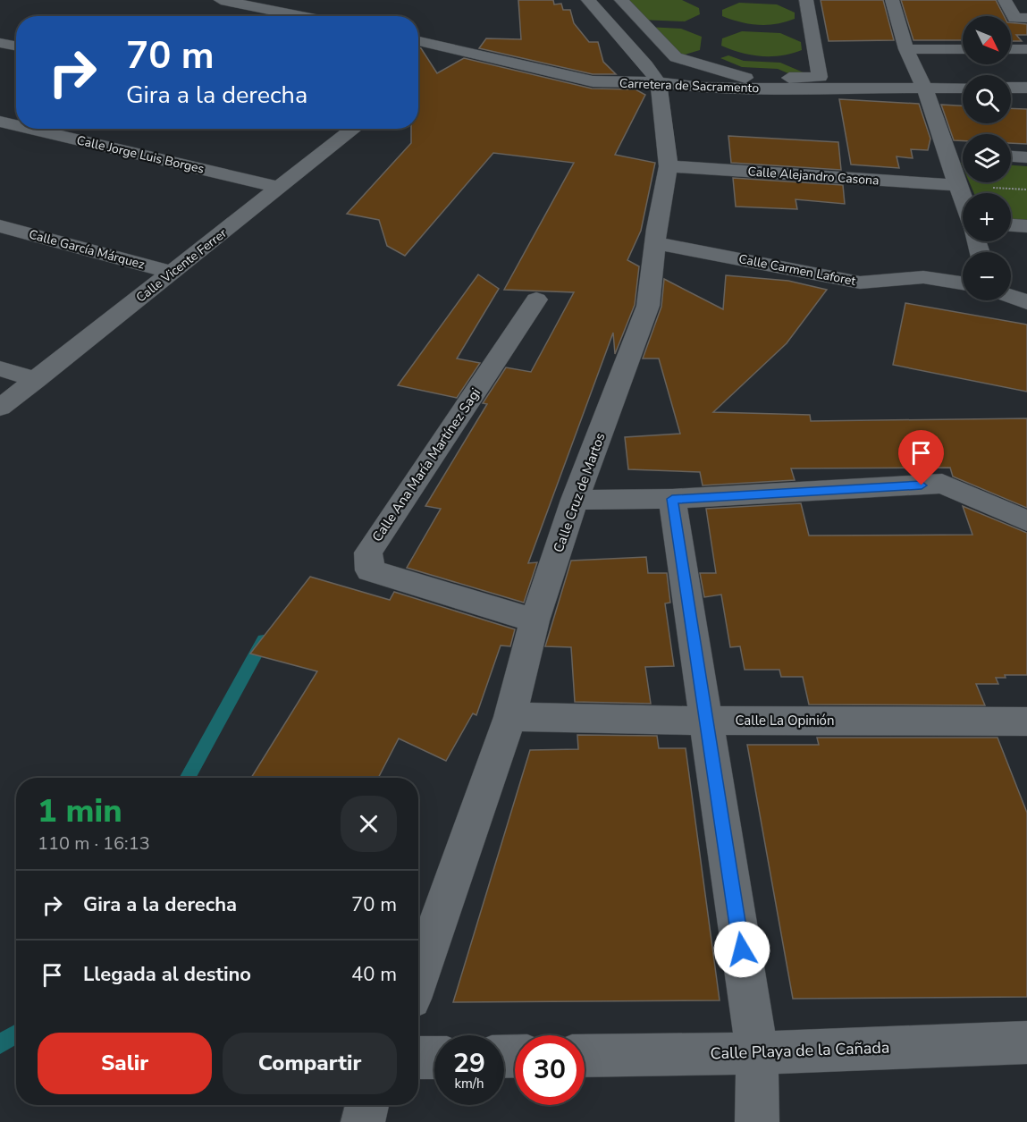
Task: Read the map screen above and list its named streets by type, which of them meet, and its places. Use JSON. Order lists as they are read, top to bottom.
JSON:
{
  "streets": {
    "street": [
      "Carretera de Sacramento",
      "Calle Jorge Luis Borges",
      "Calle Alejandro Casona",
      "Calle García Márquez",
      "Calle Vicente Ferrer",
      "Calle Carmen Laforet",
      "Calle Ana María Martínez Sagi",
      "Calle Cruz de Martos",
      "Calle La Opinión",
      "Calle Playa de la Cañada"
    ]
  },
  "crossings": [
    ["Carretera de Sacramento", "Calle Cruz de Martos"],
    ["Calle Jorge Luis Borges", "Calle Vicente Ferrer"],
    ["Calle Alejandro Casona", "Calle Cruz de Martos"],
    ["Calle García Márquez", "Calle Vicente Ferrer"],
    ["Calle Carmen Laforet", "Calle Cruz de Martos"],
    ["Calle Ana María Martínez Sagi", "Calle Cruz de Martos"],
    ["Calle Cruz de Martos", "Calle La Opinión"]
  ],
  "north": "bottom right",
  "page": {
    "map_buttons": ["+", "−"],
    "turn": ["70 m", "Gira a la derecha"],
    "heading": ["1 min", "110 m · 16:13"],
    "list": [
      {
        "name": "Gira a la derecha",
        "value": "70 m"
      },
      {
        "name": "Llegada al destino",
        "value": "40 m"
      }
    ],
    "buttons": ["Salir", "Compartir"],
    "speed": "29 km/h",
    "limit": "30"
  }
}
